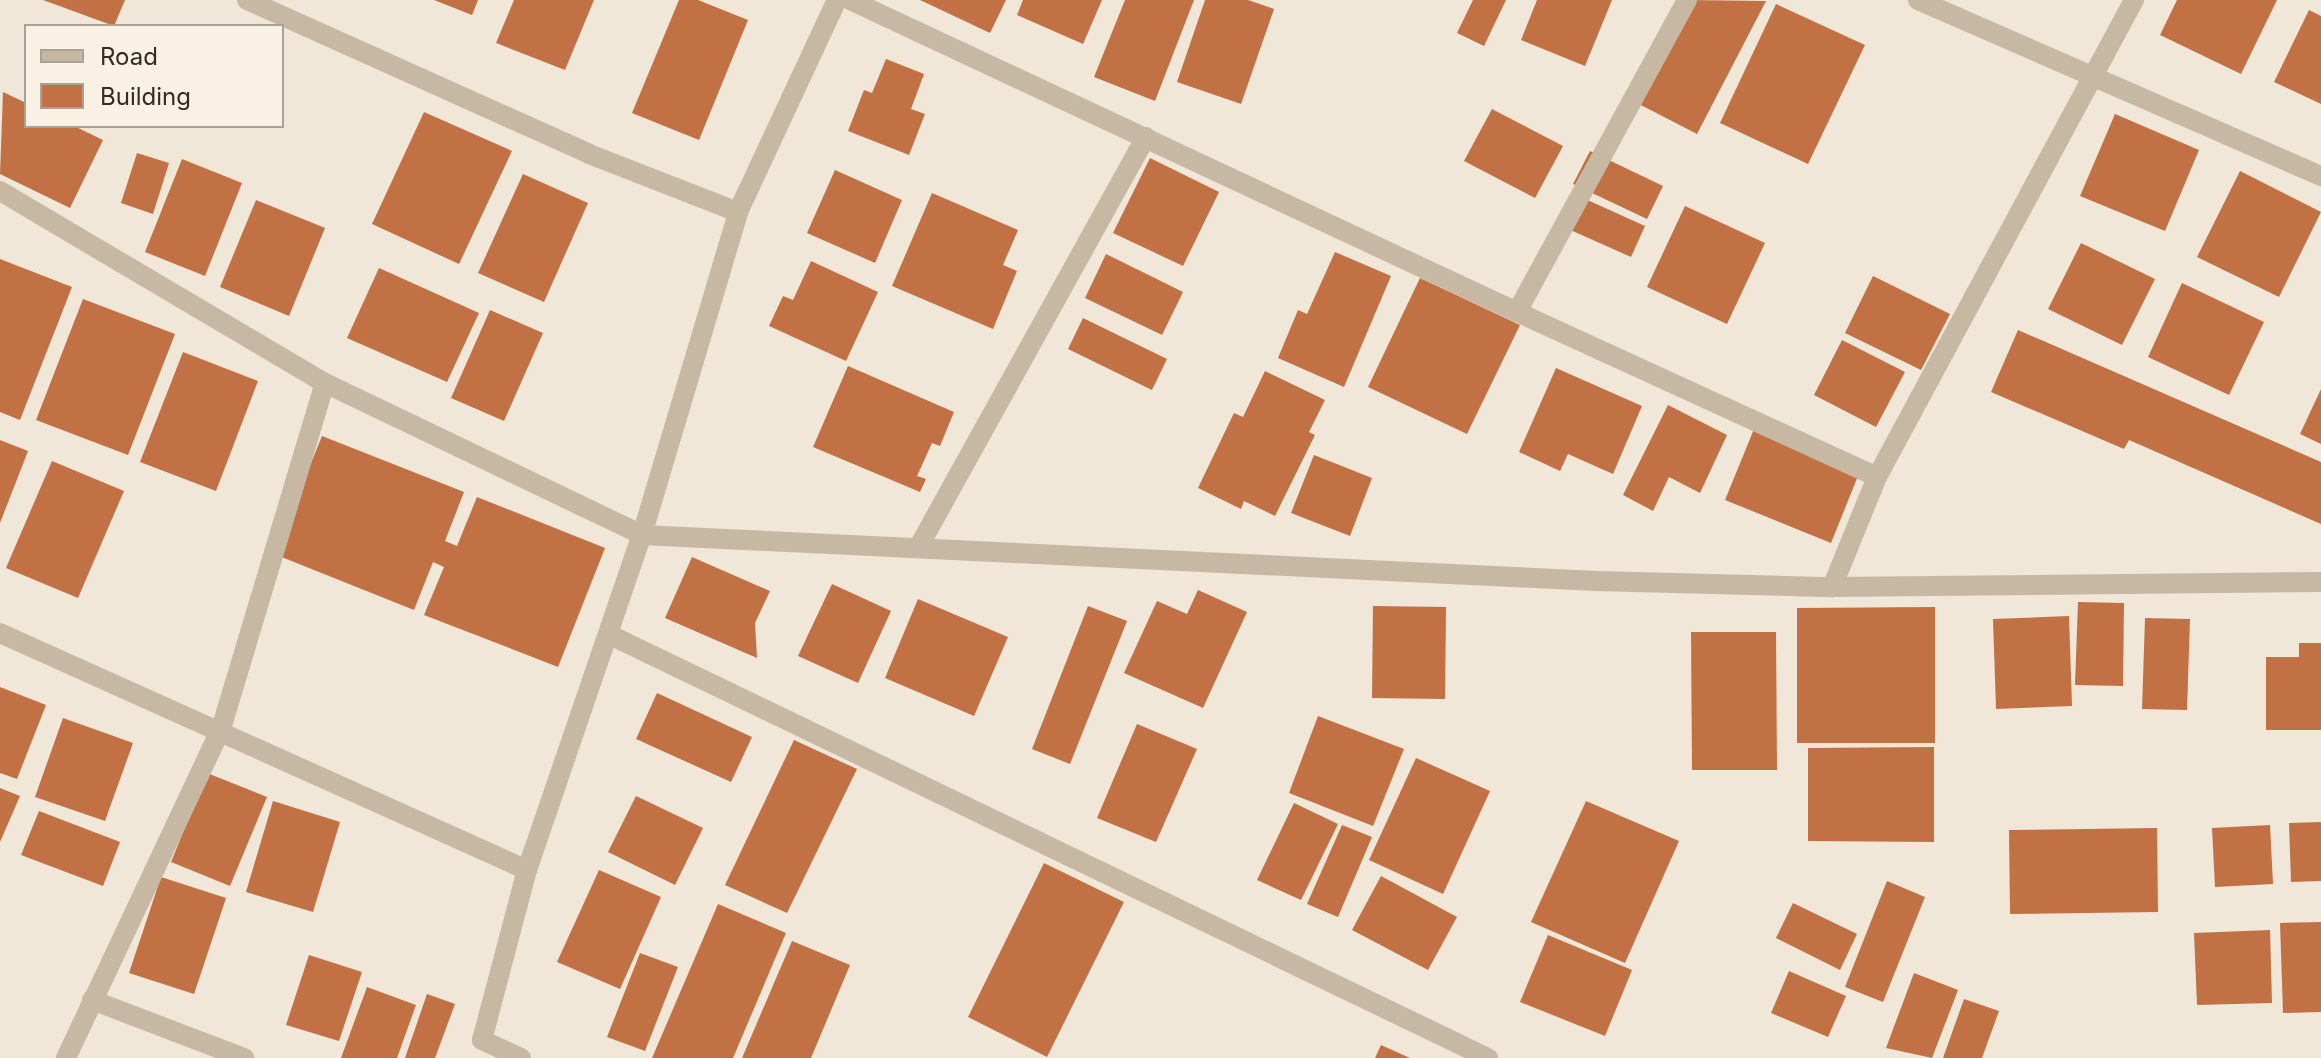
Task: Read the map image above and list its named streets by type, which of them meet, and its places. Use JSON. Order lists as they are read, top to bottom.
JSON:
{
  "legend": ["Road", "Building"]
}
